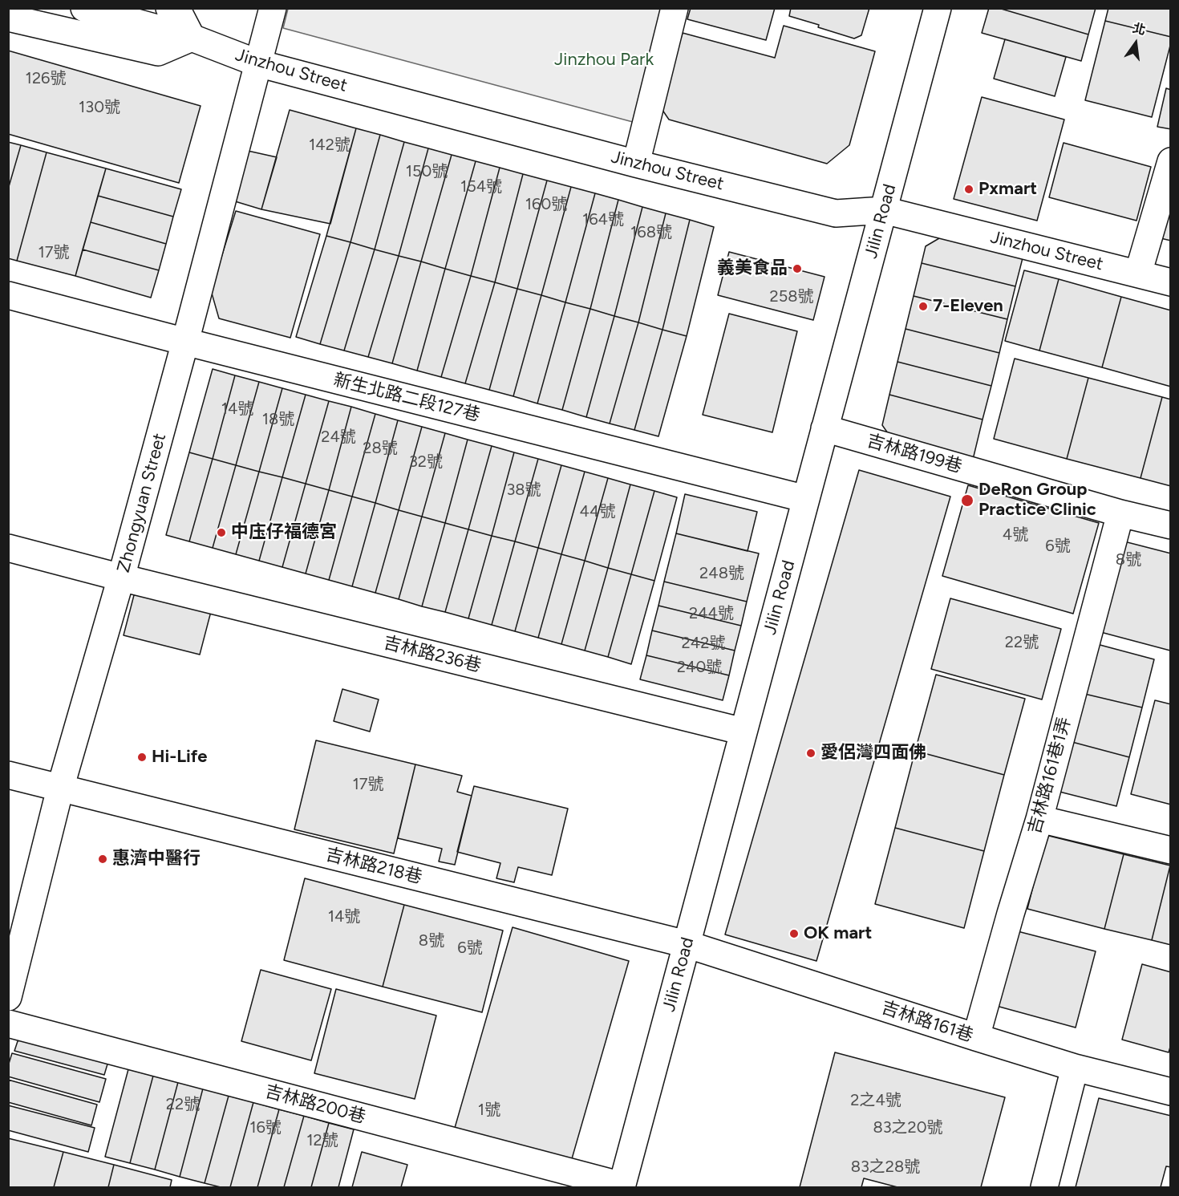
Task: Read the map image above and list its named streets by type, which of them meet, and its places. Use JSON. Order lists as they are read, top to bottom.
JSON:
{
  "streets": {
    "street": [
      "Jinzhou Street",
      "Jilin Road",
      "新生北路二段127巷",
      "吉林路199巷",
      "Zhongyuan Street",
      "吉林路236巷",
      "吉林路161巷1弄",
      "吉林路218巷",
      "吉林路161巷",
      "吉林路200巷"
    ]
  },
  "crossings": [
    ["Jinzhou Street", "Jilin Road"],
    ["Jinzhou Street", "Zhongyuan Street"],
    ["Jilin Road", "新生北路二段127巷"],
    ["Jilin Road", "吉林路199巷"],
    ["Jilin Road", "吉林路236巷"],
    ["Jilin Road", "吉林路218巷"],
    ["Jilin Road", "吉林路161巷"],
    ["Jilin Road", "吉林路200巷"],
    ["新生北路二段127巷", "Zhongyuan Street"],
    ["吉林路199巷", "吉林路161巷1弄"],
    ["Zhongyuan Street", "吉林路236巷"],
    ["Zhongyuan Street", "吉林路218巷"],
    ["吉林路161巷1弄", "吉林路161巷"],
    ["吉林路218巷", "吉林路161巷"]
  ],
  "parks": ["Jinzhou Park"],
  "places": [
    "Pxmart",
    "義美食品",
    "7-Eleven",
    "DeRon Group Practice Clinic",
    "中庒仔福德宮",
    "愛侶灣四面佛",
    "Hi-Life",
    "惠濟中醫行",
    "OK mart"
  ],
  "house_numbers": [
    "126號",
    "130號",
    "142號",
    "150號",
    "154號",
    "160號",
    "164號",
    "168號",
    "17號",
    "258號",
    "14號",
    "18號",
    "24號",
    "28號",
    "32號",
    "38號",
    "44號",
    "4號",
    "6號",
    "8號",
    "248號",
    "244號",
    "22號",
    "242號",
    "240號",
    "17號",
    "14號",
    "8號",
    "6號",
    "2之4號",
    "22號",
    "1號",
    "16號",
    "83之20號",
    "12號",
    "83之28號"
  ],
  "north": "top"
}
